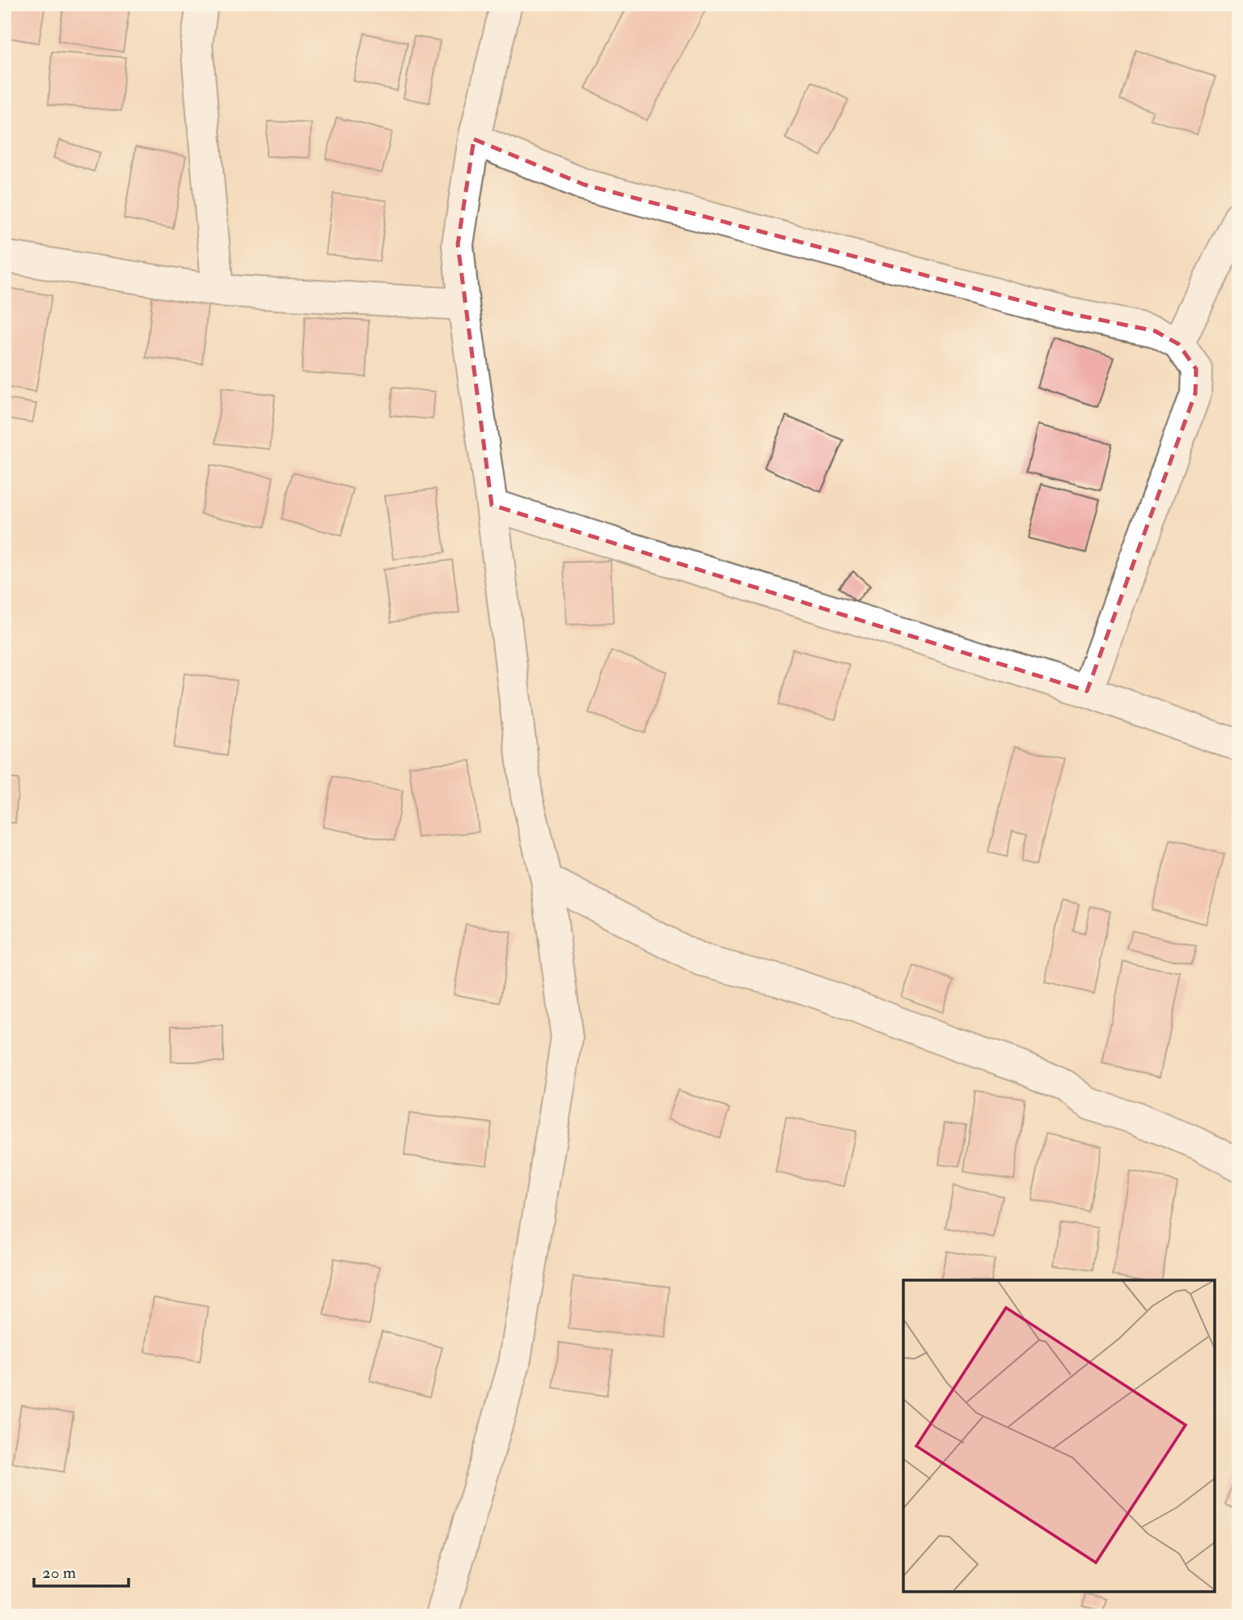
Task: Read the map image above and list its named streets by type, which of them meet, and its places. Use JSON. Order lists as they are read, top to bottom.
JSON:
{
  "scale_bar": "20 m"
}
